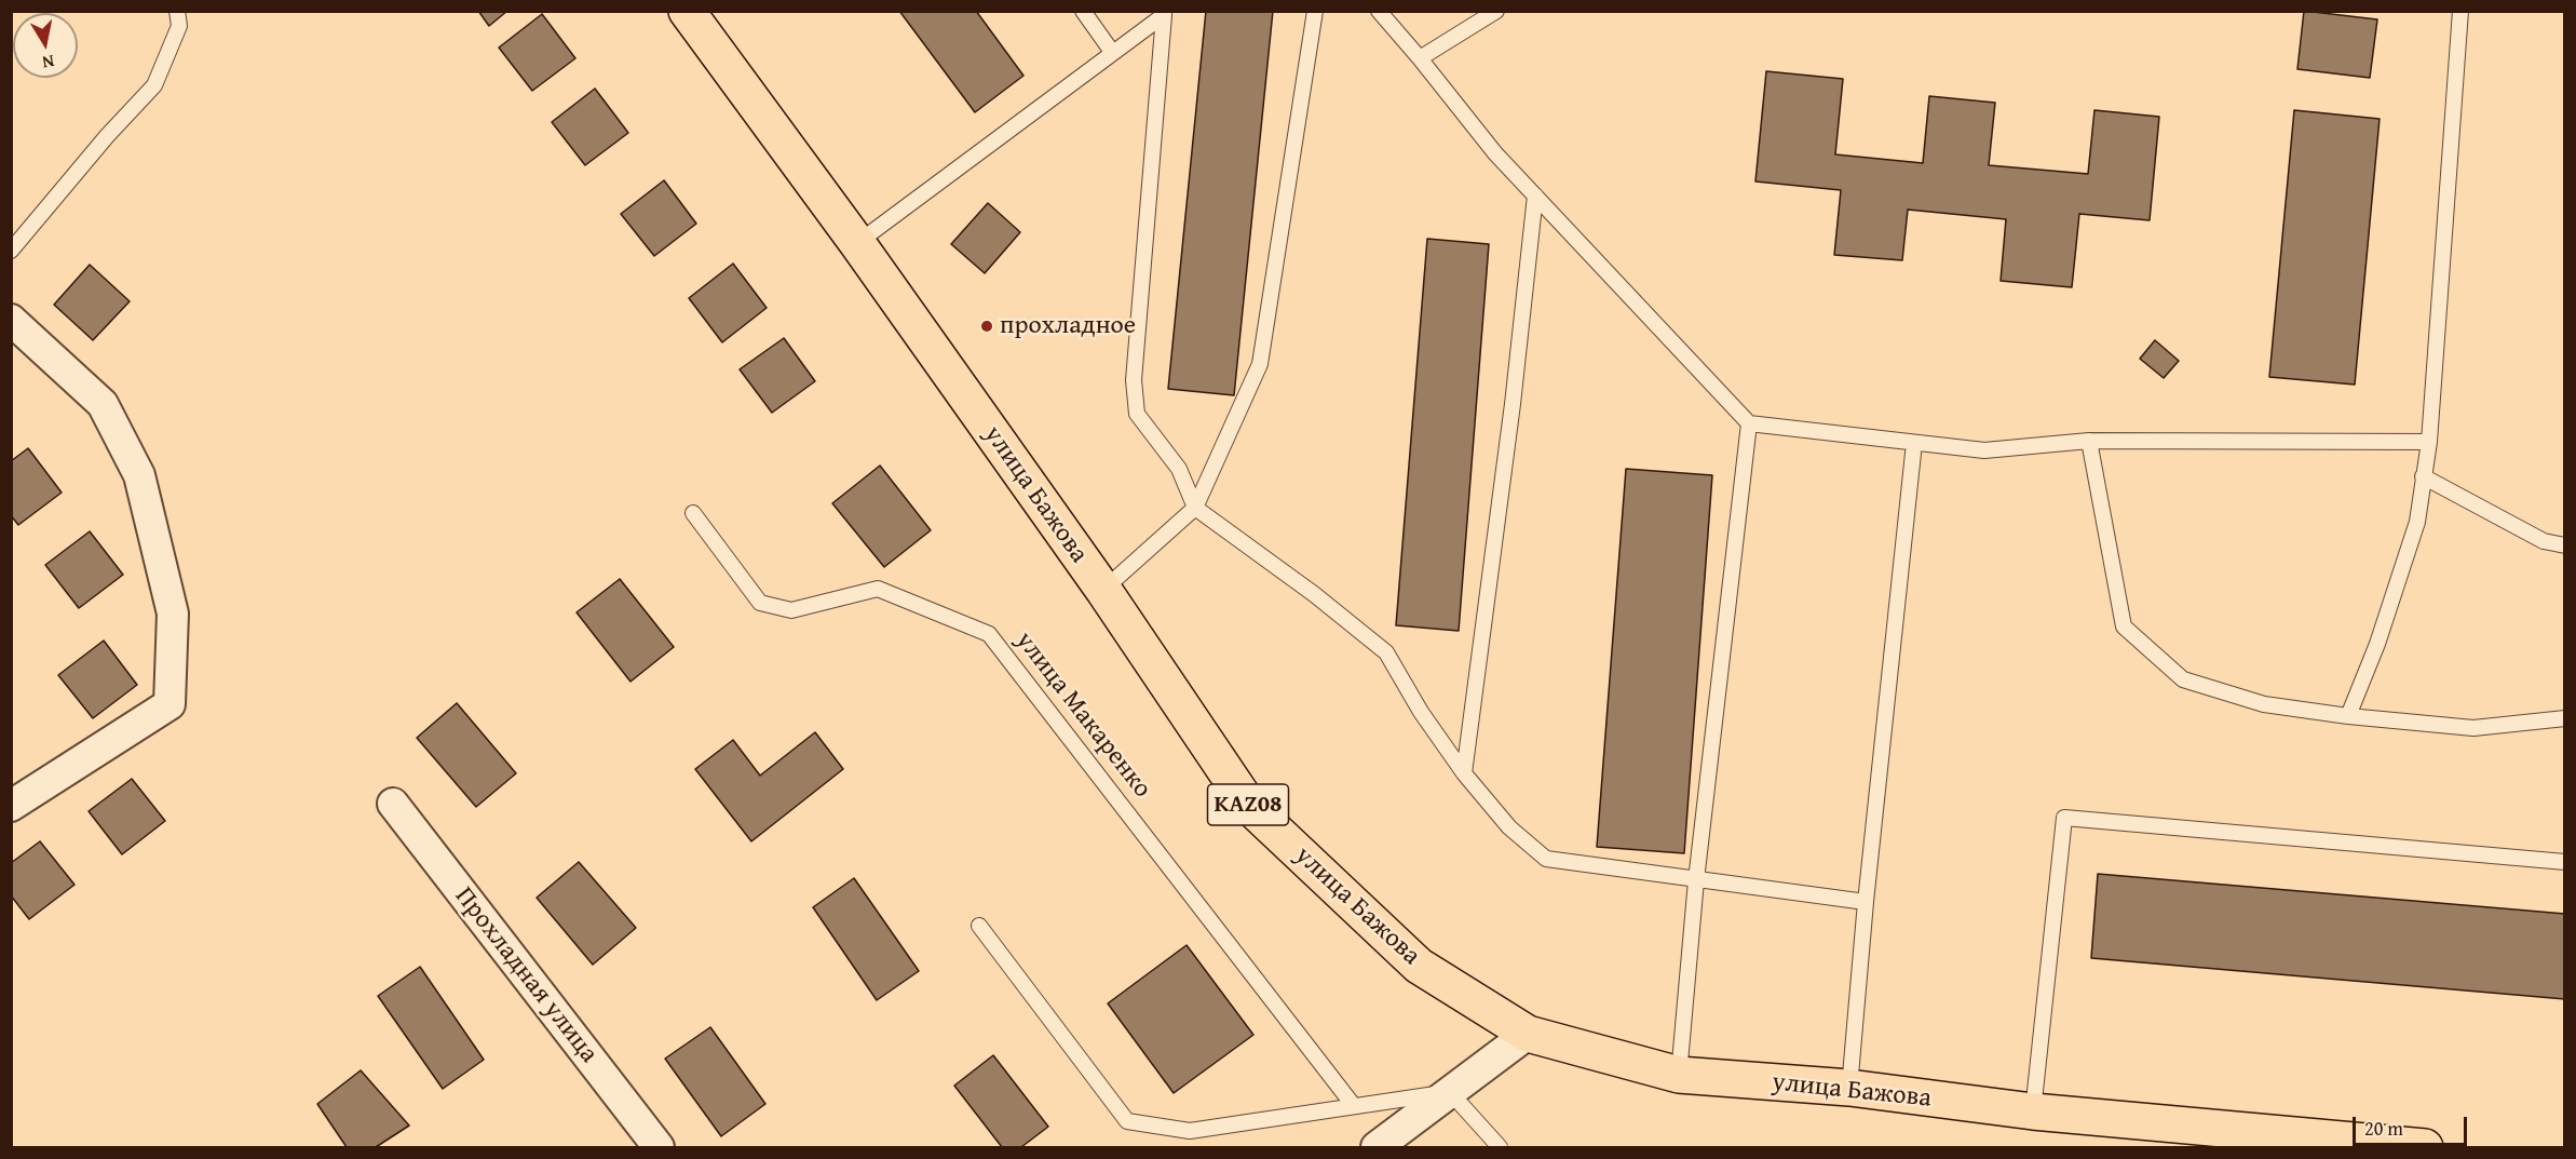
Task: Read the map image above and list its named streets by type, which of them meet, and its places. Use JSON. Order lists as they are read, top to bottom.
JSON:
{
  "streets": {
    "highway": ["улица Бажова", "KAZ08"],
    "street": ["Прохладная улица"],
    "lane": ["улица Макаренко"]
  },
  "places": ["прохладное"],
  "scale_bar": "20 m",
  "north": "bottom"
}
